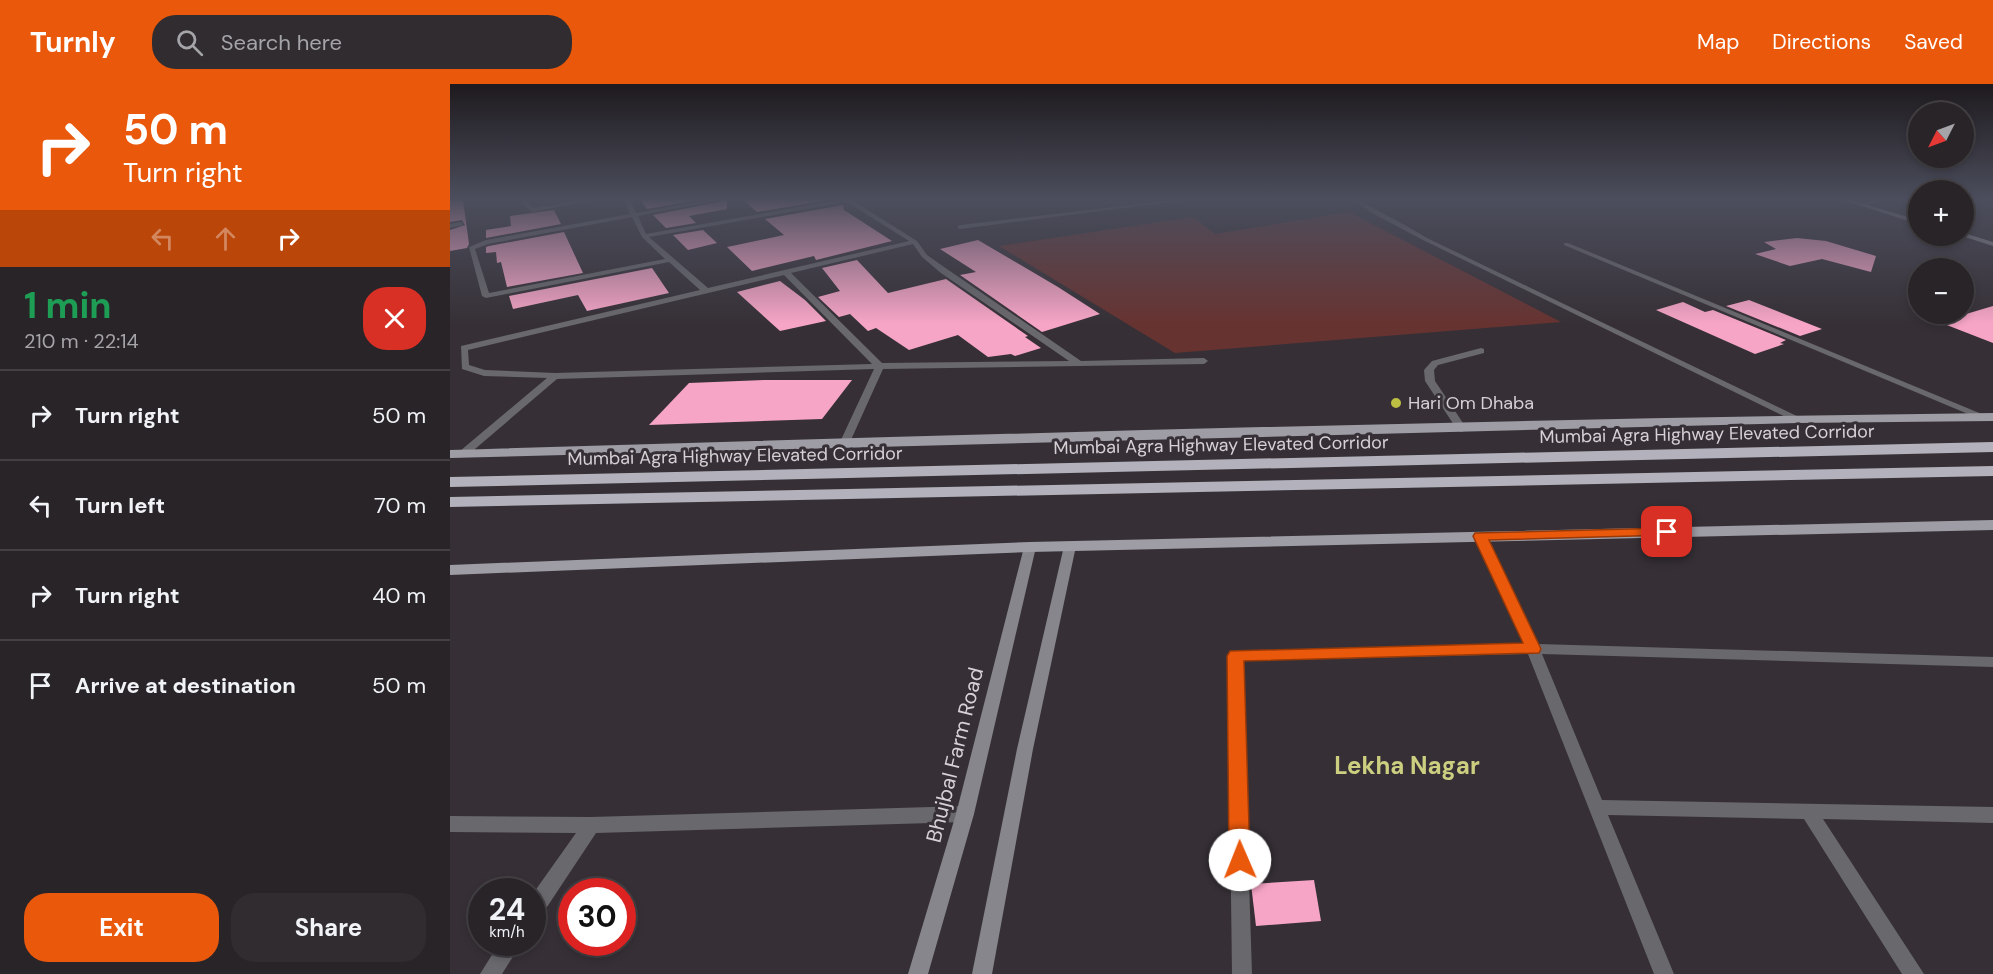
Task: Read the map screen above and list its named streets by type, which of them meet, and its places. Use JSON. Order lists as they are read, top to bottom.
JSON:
{
  "streets": {
    "highway": ["Mumbai Agra Highway Elevated Corridor"],
    "main road": ["Bhujbal Farm Road"]
  },
  "districts": ["Lekha Nagar"],
  "places": ["Hari Om Dhaba"],
  "north": "bottom left",
  "page": {
    "header": "Turnly",
    "search": "Search here",
    "nav": ["Map", "Directions", "Saved"],
    "turn": ["50 m", "Turn right"],
    "map_buttons": ["+", "−"],
    "heading": ["1 min", "210 m · 22:14"],
    "list": [
      {
        "name": "Turn right",
        "value": "50 m"
      },
      {
        "name": "Turn left",
        "value": "70 m"
      },
      {
        "name": "Turn right",
        "value": "40 m"
      },
      {
        "name": "Arrive at destination",
        "value": "50 m"
      }
    ],
    "speed": "24 km/h",
    "limit": "30",
    "buttons": ["Exit", "Share"]
  }
}
